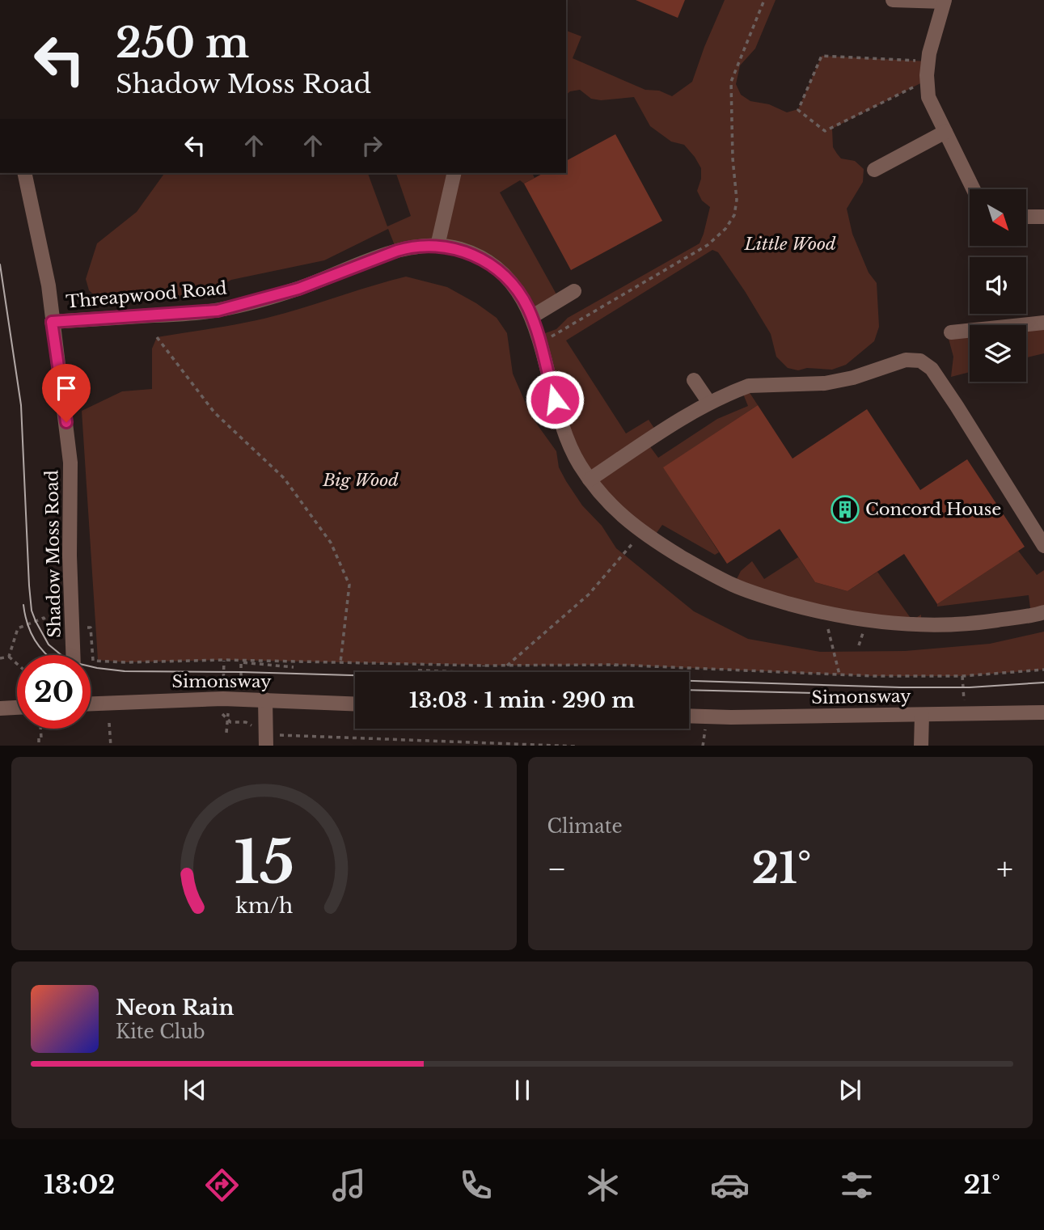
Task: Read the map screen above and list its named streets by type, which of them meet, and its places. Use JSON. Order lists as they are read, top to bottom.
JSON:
{
  "streets": {
    "street": ["Threapwood Road", "Shadow Moss Road", "Simonsway"]
  },
  "crossings": [
    ["Threapwood Road", "Shadow Moss Road"]
  ],
  "parks": ["Little Wood", "Big Wood"],
  "places": {
    "building": ["Concord House"]
  },
  "north": "bottom right",
  "page": {
    "turn": ["250 m", "Shadow Moss Road"],
    "limit": "20",
    "trip": "13:03 · 1 min · 290 m",
    "tile": "Climate",
    "heat": ["−", "21°", "+"],
    "song": ["Neon Rain", "Kite Club"],
    "tabs": ["13:02", "21°"],
    "gauge": ["15", "km/h"]
  }
}
